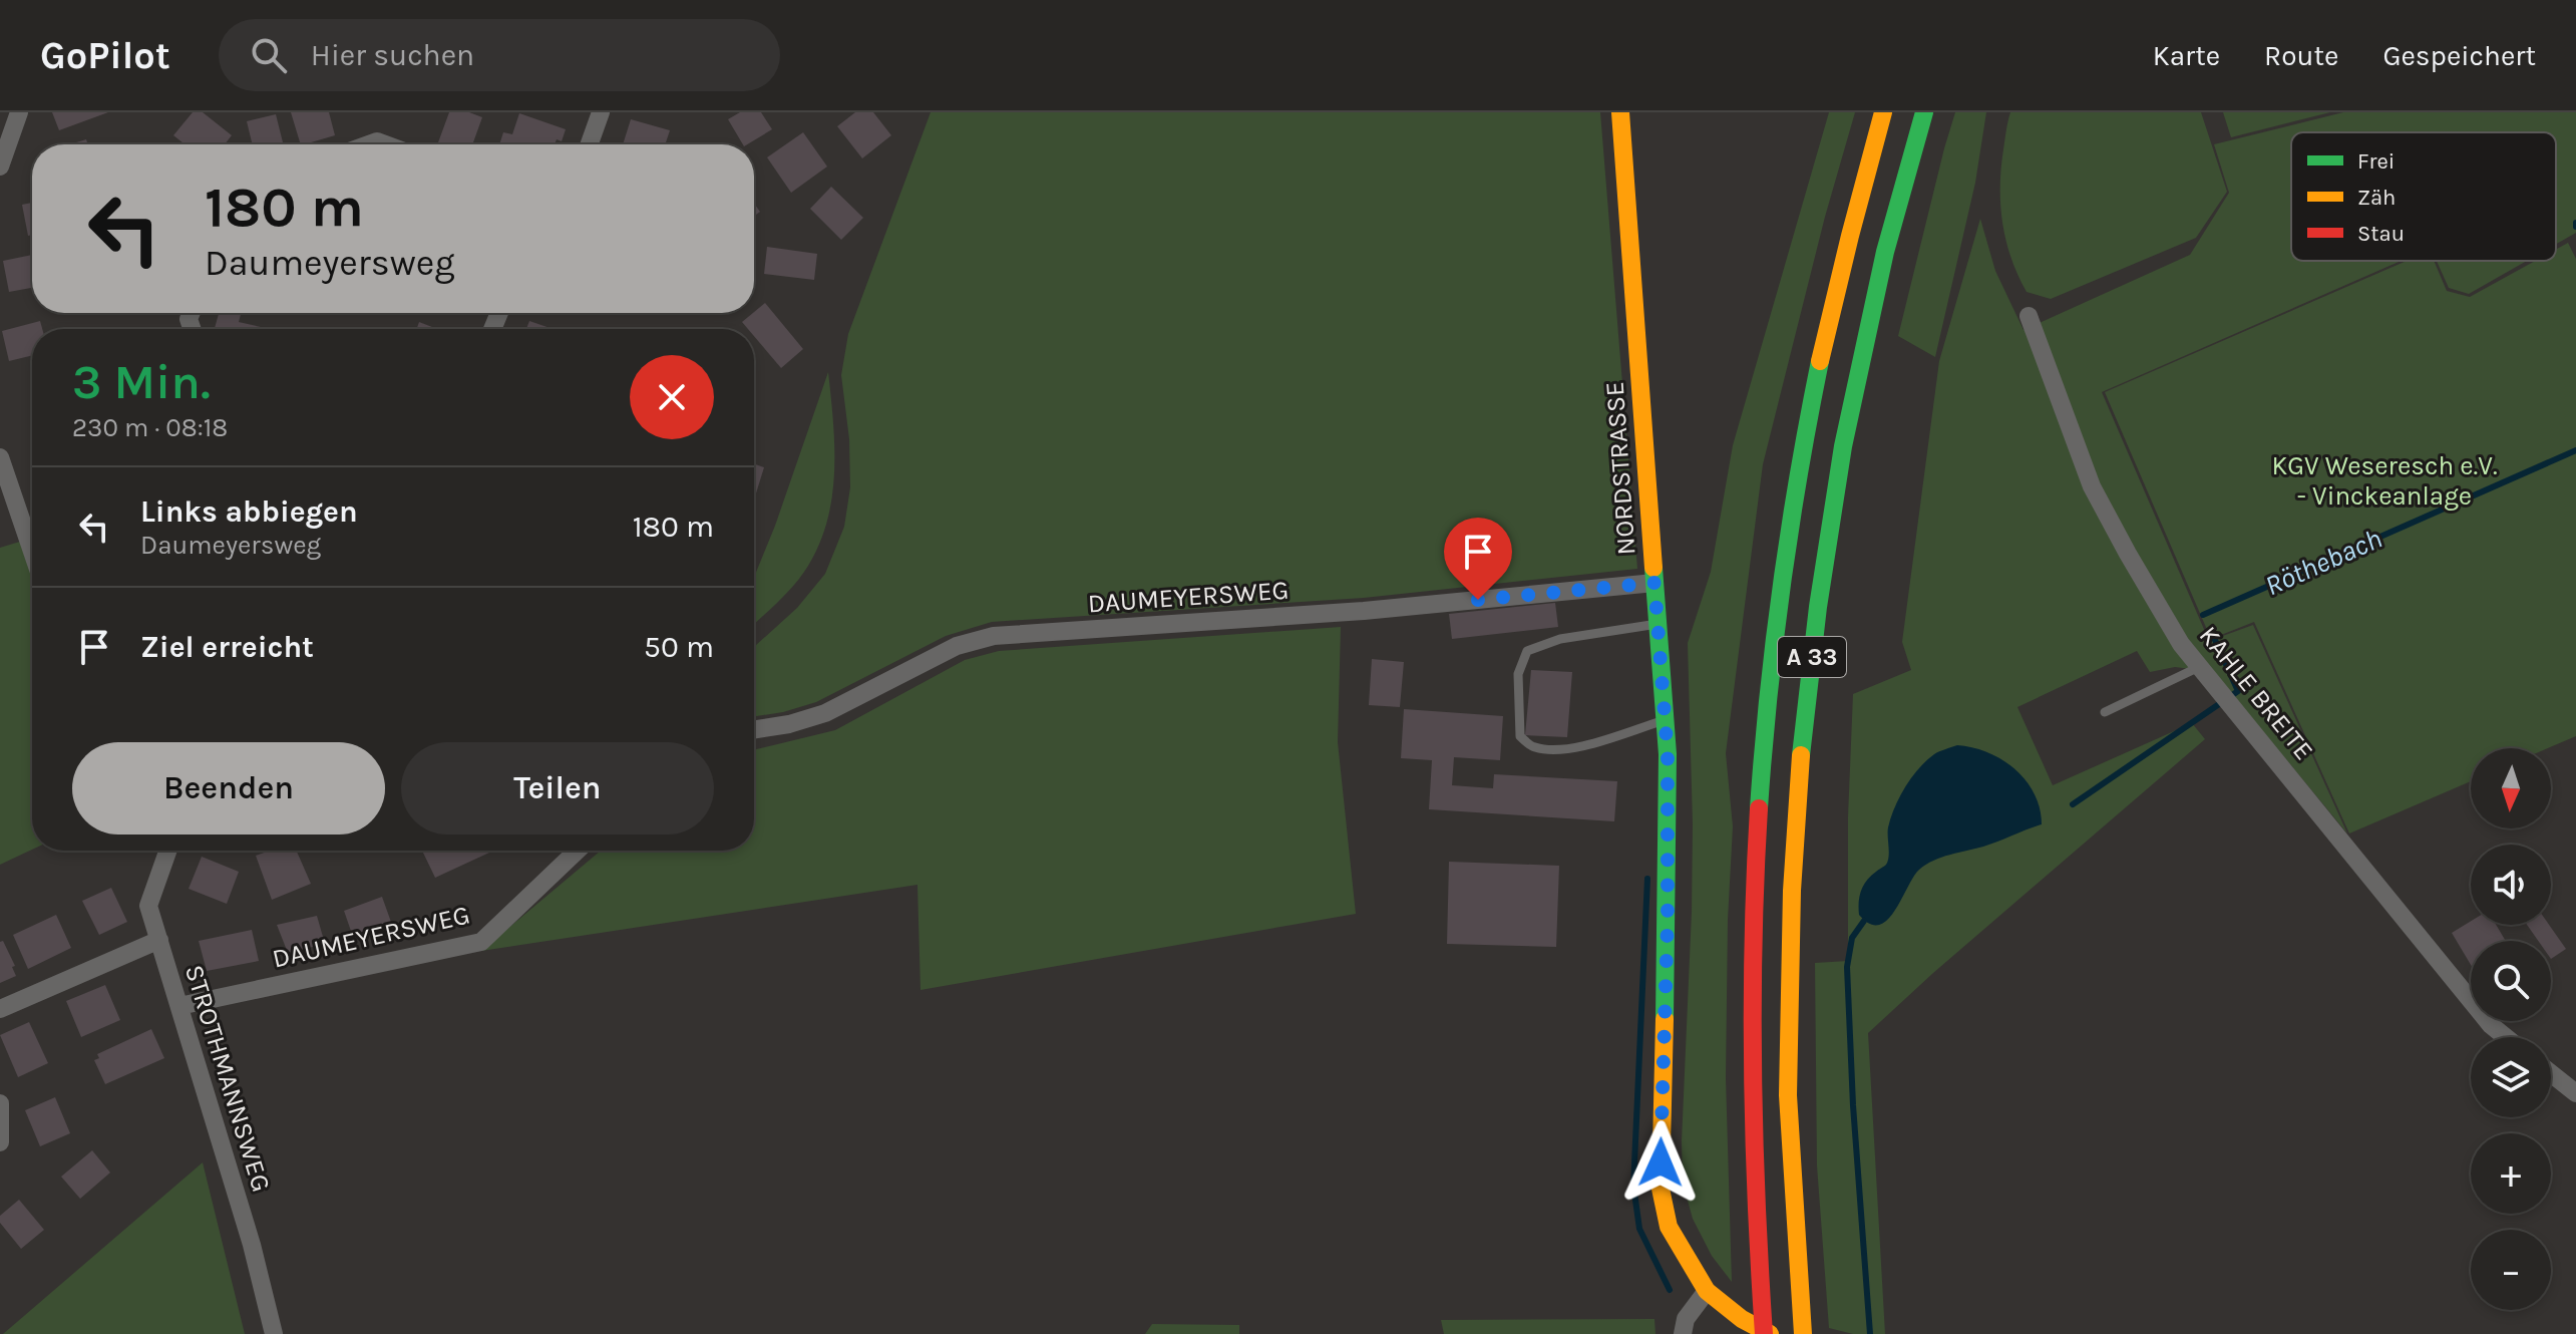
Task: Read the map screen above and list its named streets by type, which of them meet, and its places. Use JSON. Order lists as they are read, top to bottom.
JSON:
{
  "streets": {
    "main road": ["NORDSTRASSE", "A 33"],
    "street": ["DAUMEYERSWEG", "KAHLE BREITE", "STROTHMANNSWEG"]
  },
  "crossings": [
    ["NORDSTRASSE", "DAUMEYERSWEG"],
    ["NORDSTRASSE", "A 33"],
    ["DAUMEYERSWEG", "STROTHMANNSWEG"]
  ],
  "water": ["Röthebach"],
  "parks": ["KGV Weseresch e.V. - Vinckeanlage"],
  "legend": ["Frei", "Zäh", "Stau"],
  "north": "bottom",
  "page": {
    "header": "GoPilot",
    "search": "Hier suchen",
    "nav": ["Karte", "Route", "Gespeichert"],
    "turn": ["180 m", "Daumeyersweg"],
    "heading": ["3 Min.", "230 m · 08:18"],
    "list": [
      {
        "name": "Links abbiegen",
        "note": "Daumeyersweg",
        "value": "180 m"
      },
      {
        "name": "Ziel erreicht",
        "value": "50 m"
      }
    ],
    "buttons": ["Beenden", "Teilen"],
    "map_buttons": ["+", "−"]
  }
}
